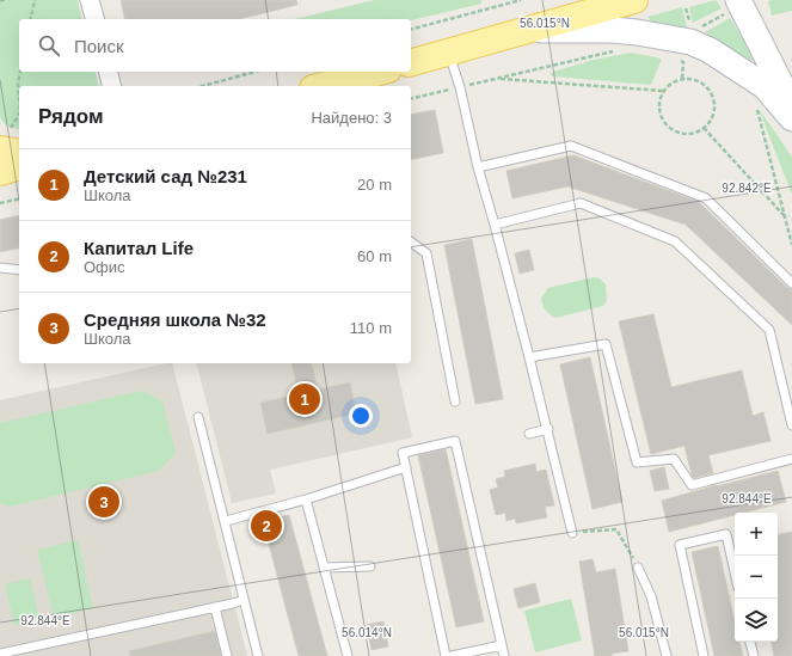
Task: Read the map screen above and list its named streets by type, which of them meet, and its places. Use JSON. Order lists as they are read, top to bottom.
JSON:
{
  "page": {
    "search": "Поиск",
    "heading": ["Рядом", "Найдено: 3"],
    "list": [
      {
        "mark": "1",
        "name": "Детский сад №231",
        "note": "Школа",
        "value": "20 m"
      },
      {
        "mark": "2",
        "name": "Капитал Life",
        "note": "Офис",
        "value": "60 m"
      },
      {
        "mark": "3",
        "name": "Средняя школа №32",
        "note": "Школа",
        "value": "110 m"
      }
    ],
    "pins": ["1", "3", "2"],
    "map_buttons": ["+", "−"]
  },
  "coordinates": [
    "56.015°N",
    "92.842°E",
    "92.844°E",
    "56.014°N"
  ]
}
